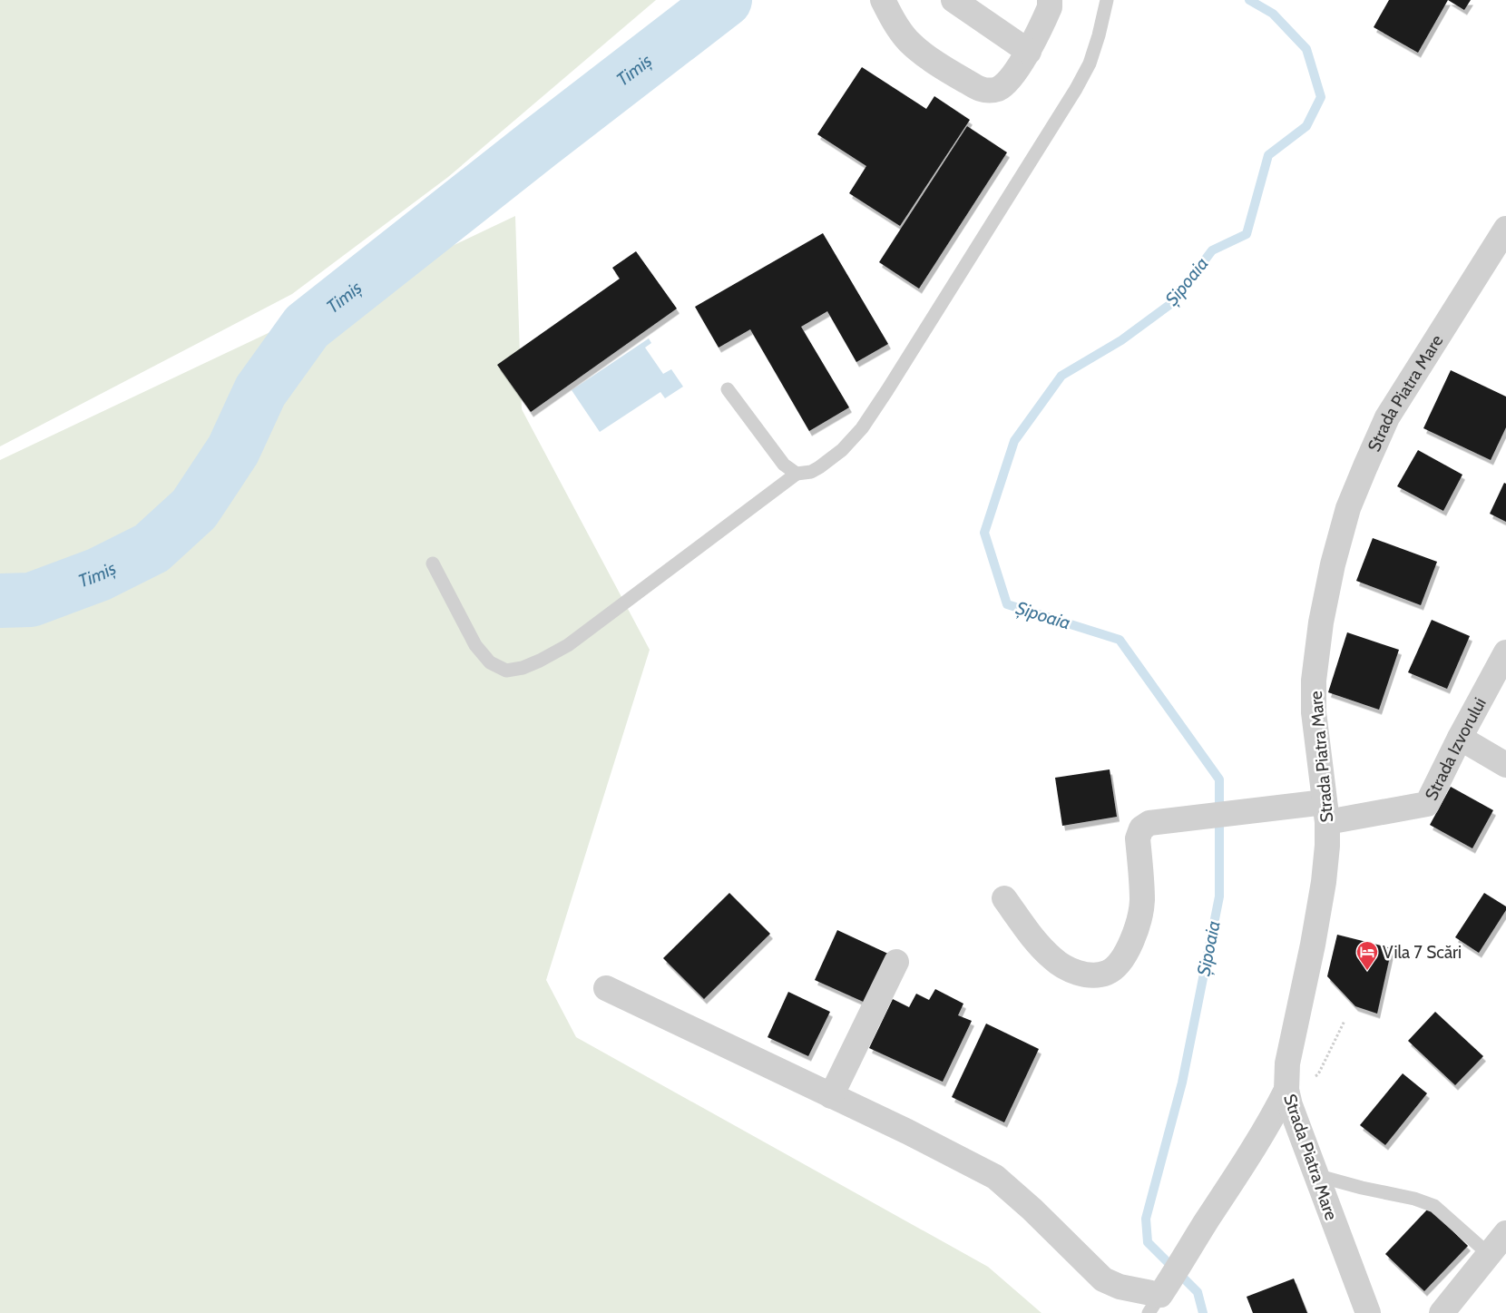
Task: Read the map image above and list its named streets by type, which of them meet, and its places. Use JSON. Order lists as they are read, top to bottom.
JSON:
{
  "streets": {
    "street": ["Strada Piatra Mare", "Strada Izvorului"]
  },
  "crossings": [
    ["Strada Piatra Mare", "Strada Izvorului"]
  ],
  "water": ["Timiș", "Șipoaia"],
  "places": {
    "hotel": ["Vila 7 Scări"]
  }
}
